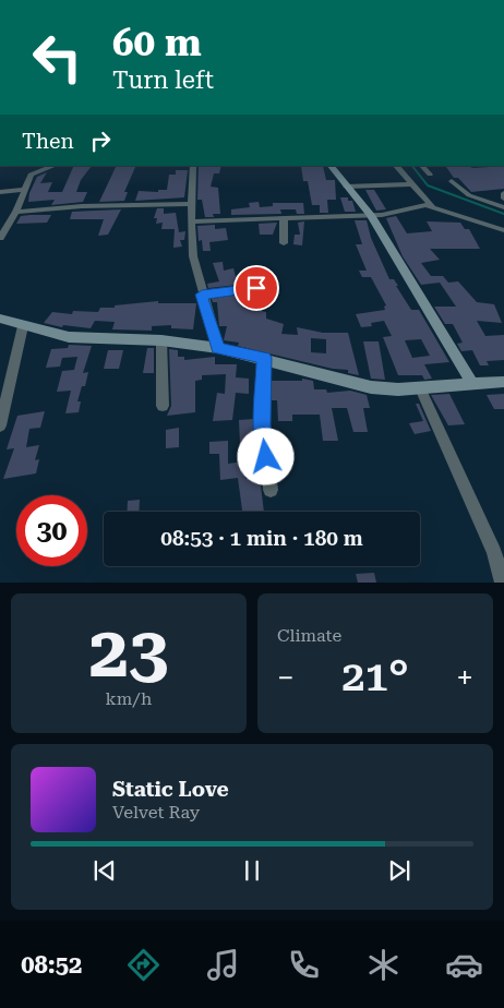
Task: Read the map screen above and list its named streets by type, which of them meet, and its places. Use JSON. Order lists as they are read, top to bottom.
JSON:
{
  "page": {
    "turn": ["60 m", "Turn left"],
    "then": "Then",
    "limit": "30",
    "trip": "08:53 · 1 min · 180 m",
    "tile": [
      ["23", "km/h"],
      "Climate"
    ],
    "heat": ["−", "21°", "+"],
    "song": ["Static Love", "Velvet Ray"],
    "tabs": "08:52"
  }
}
